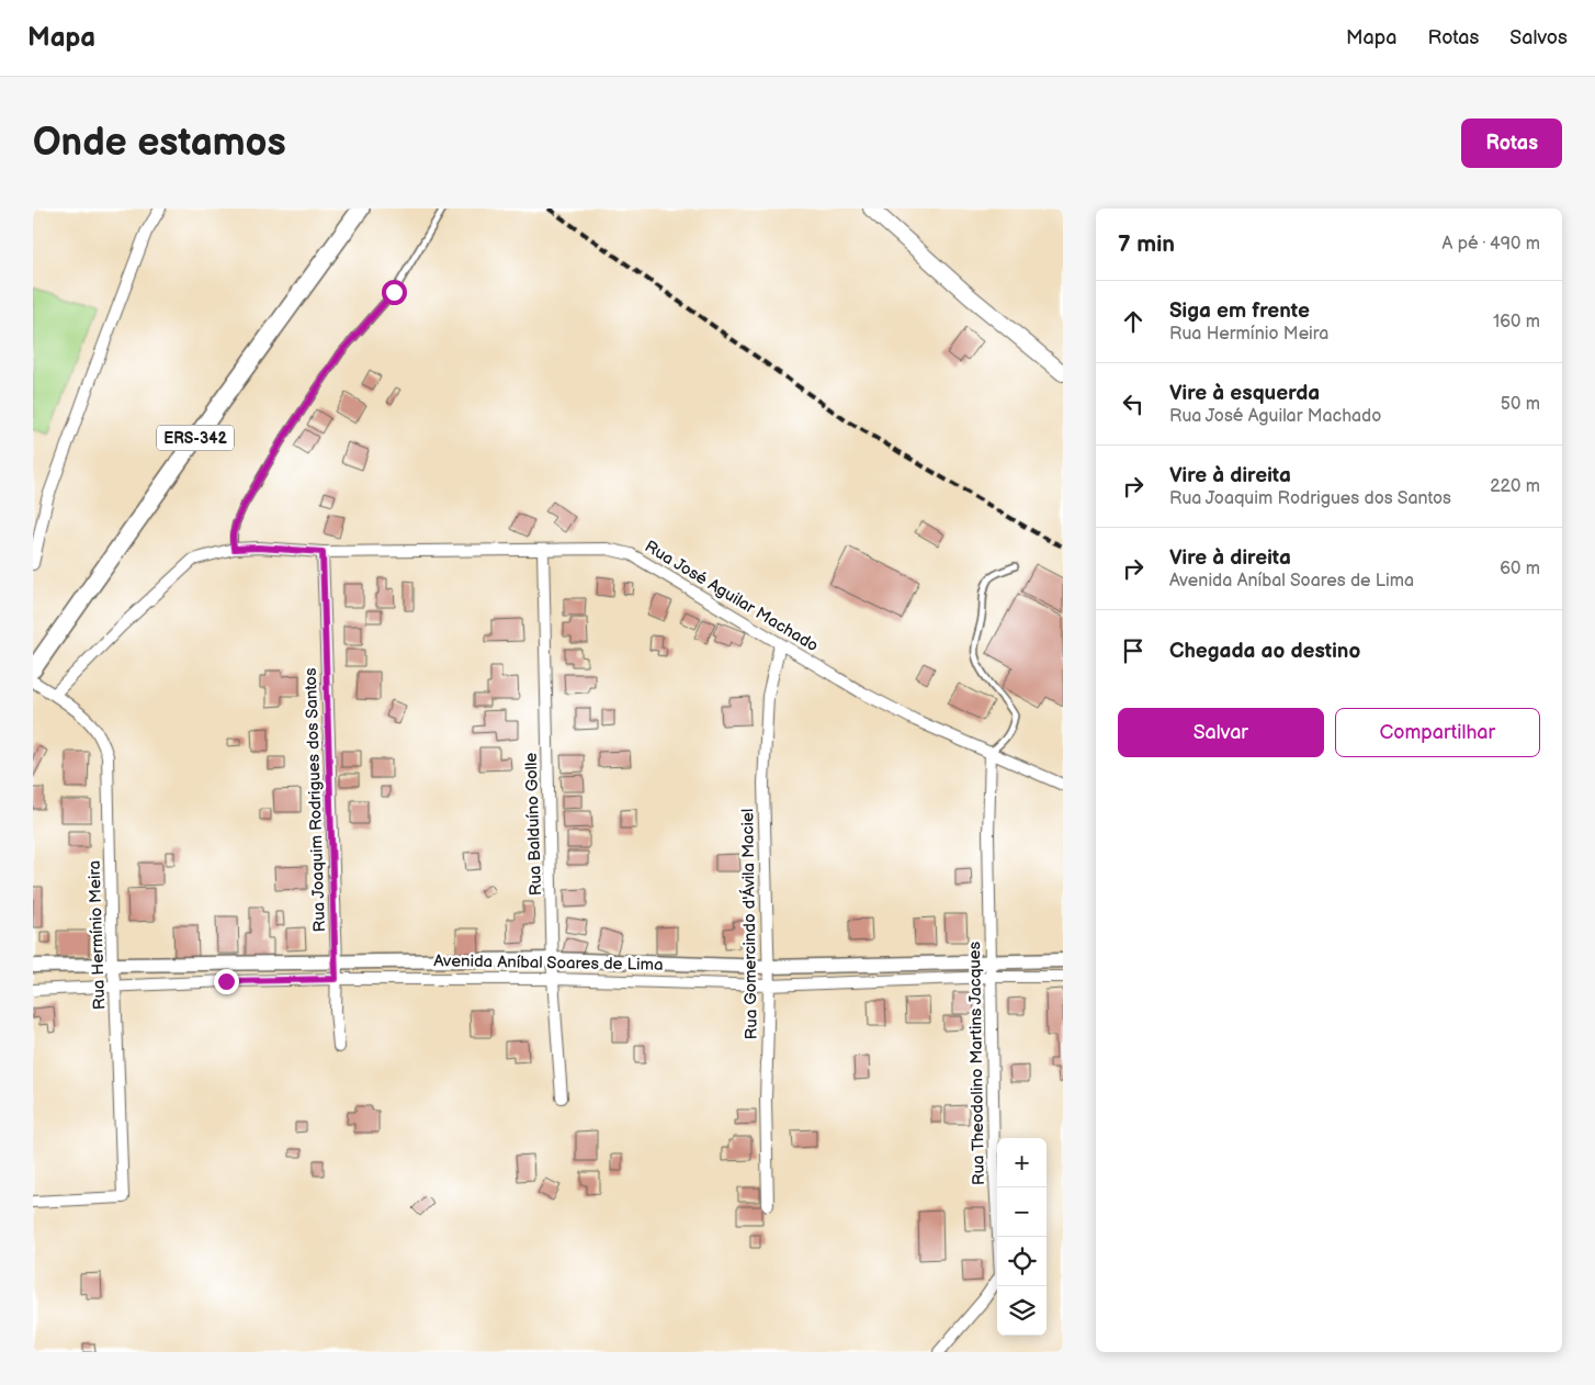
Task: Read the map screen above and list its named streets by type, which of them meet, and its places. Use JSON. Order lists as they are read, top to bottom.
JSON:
{
  "streets": {
    "main road": ["ERS-342"],
    "street": [
      "Rua José Aguilar Machado",
      "Rua Joaquim Rodrigues dos Santos",
      "Rua Balduíno Golle",
      "Rua Gomercindo d'Ávila Maciel",
      "Rua Hermínio Meira",
      "Avenida Aníbal Soares de Lima",
      "Rua Theodolino Martins Jacques"
    ]
  },
  "crossings": [
    ["Rua José Aguilar Machado", "Rua Joaquim Rodrigues dos Santos"],
    ["Rua José Aguilar Machado", "Rua Balduíno Golle"],
    ["Rua José Aguilar Machado", "Rua Gomercindo d'Ávila Maciel"],
    ["Rua José Aguilar Machado", "Rua Hermínio Meira"],
    ["Rua José Aguilar Machado", "Rua Theodolino Martins Jacques"],
    ["Rua Joaquim Rodrigues dos Santos", "Avenida Aníbal Soares de Lima"],
    ["Rua Balduíno Golle", "Avenida Aníbal Soares de Lima"],
    ["Rua Gomercindo d'Ávila Maciel", "Avenida Aníbal Soares de Lima"],
    ["Rua Hermínio Meira", "Avenida Aníbal Soares de Lima"],
    ["Avenida Aníbal Soares de Lima", "Rua Theodolino Martins Jacques"]
  ],
  "page": {
    "header": "Mapa",
    "nav": ["Mapa", "Rotas", "Salvos"],
    "buttons": [
      "Rotas",
      ["Salvar", "Compartilhar"]
    ],
    "title": "Onde estamos",
    "heading": ["7 min", "A pé · 490 m"],
    "list": [
      ["Siga em frente", "Rua Hermínio Meira", "160 m"],
      ["Vire à esquerda", "Rua José Aguilar Machado", "50 m"],
      ["Vire à direita", "Rua Joaquim Rodrigues dos Santos", "220 m"],
      ["Vire à direita", "Avenida Aníbal Soares de Lima", "60 m"],
      "Chegada ao destino"
    ],
    "map_buttons": ["+", "−"]
  }
}
